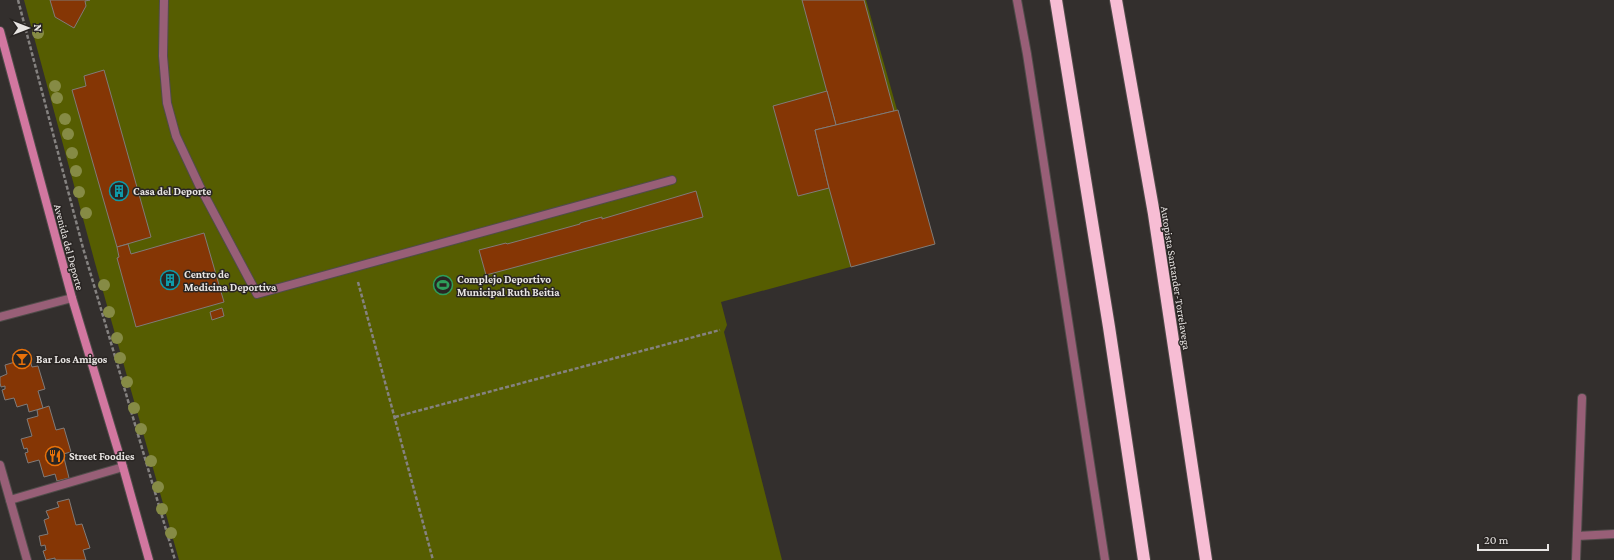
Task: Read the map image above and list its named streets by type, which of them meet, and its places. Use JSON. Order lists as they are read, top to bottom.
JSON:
{
  "streets": {
    "highway": ["Autopista Santander-Torrelavega"],
    "main road": ["Avenida del Deporte"]
  },
  "places": {
    "building": ["Casa del Deporte", "Centro de Medicina Deportiva"],
    "sports": ["Complejo Deportivo Municipal Ruth Beitia"],
    "bar": ["Bar Los Amigos"],
    "restaurant": ["Street Foodies"]
  },
  "scale_bar": "20 m",
  "north": "right"
}
